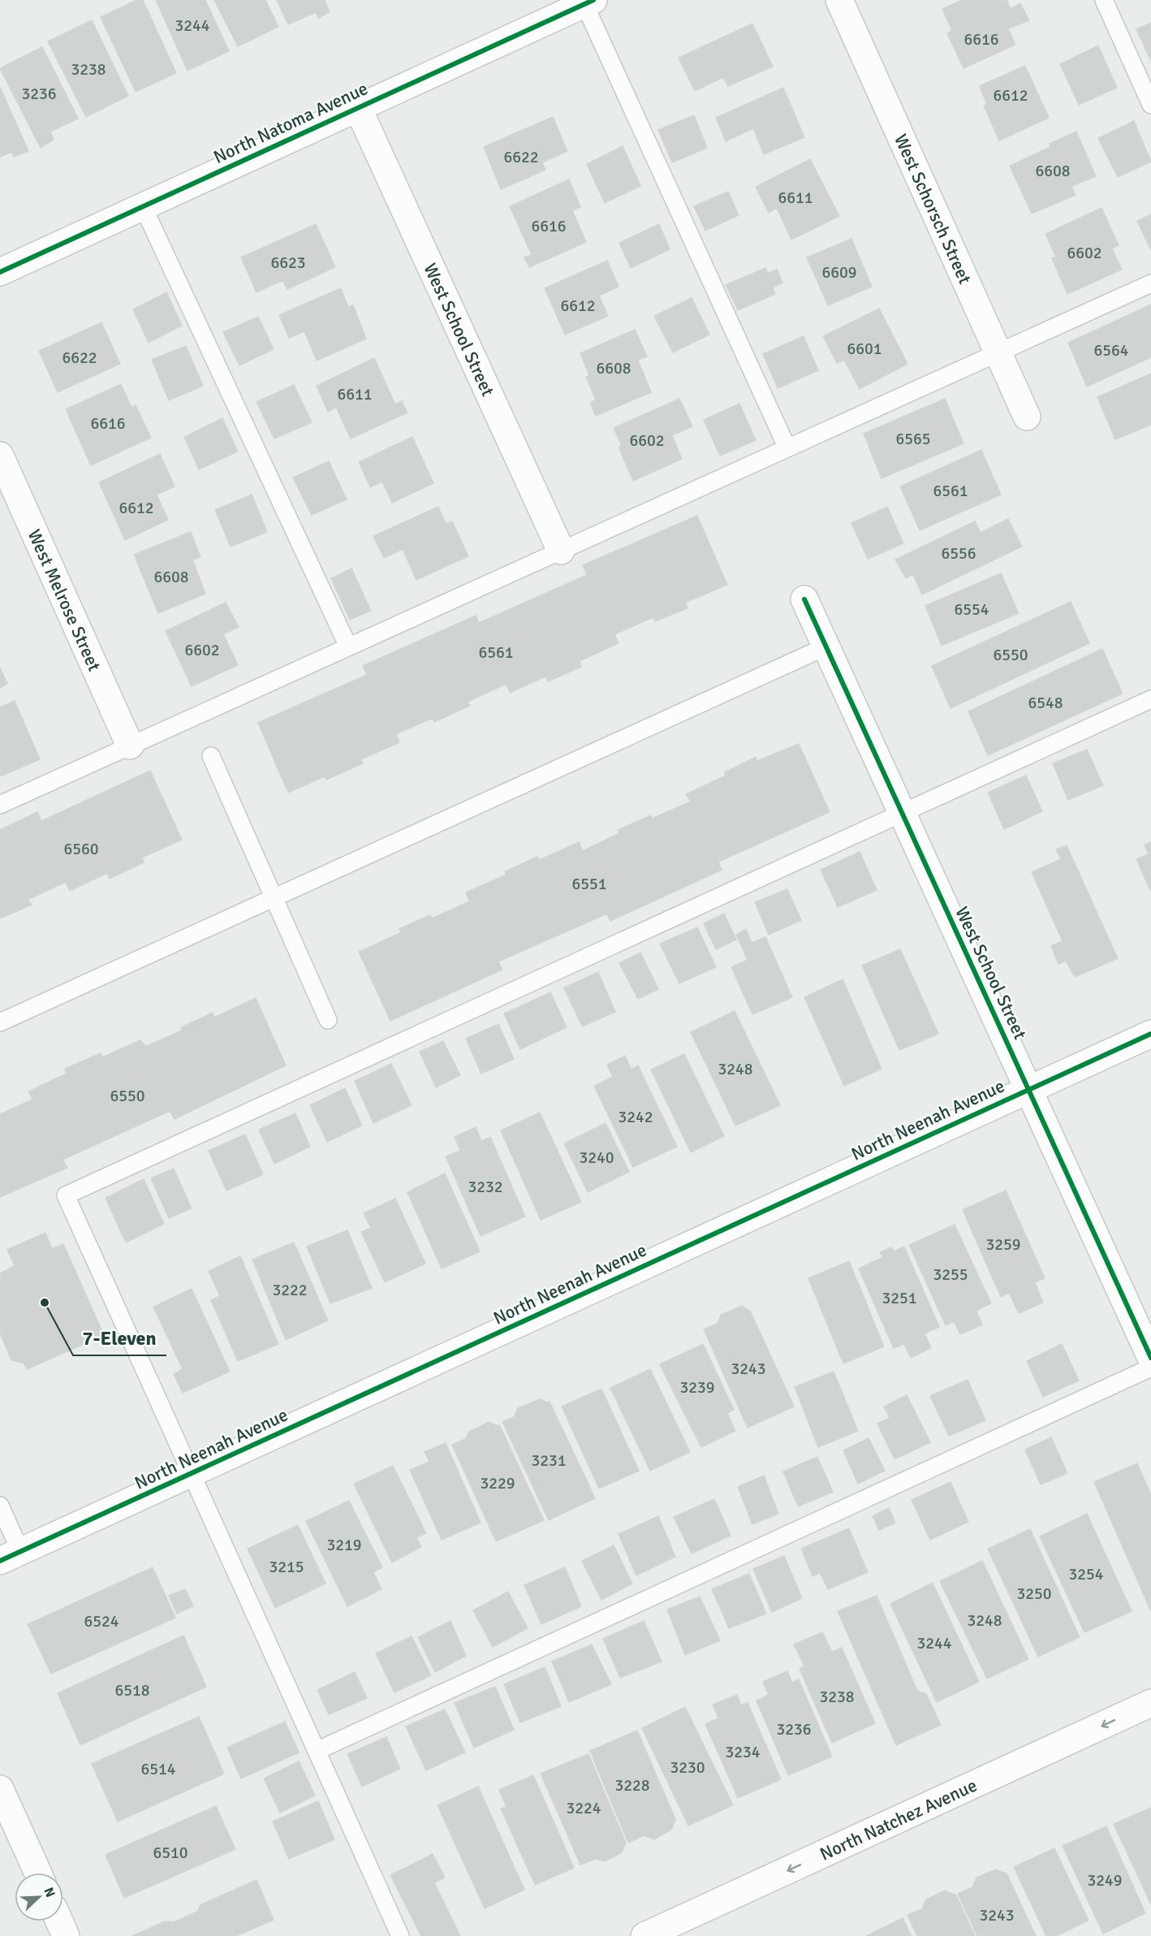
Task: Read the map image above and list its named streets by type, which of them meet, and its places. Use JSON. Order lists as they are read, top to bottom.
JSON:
{
  "streets": {
    "street": [
      "North Natoma Avenue",
      "West Schorsch Street",
      "West School Street",
      "West Melrose Street",
      "North Neenah Avenue",
      "North Natchez Avenue"
    ]
  },
  "crossings": [
    ["North Natoma Avenue", "West School Street"],
    ["West School Street", "North Neenah Avenue"]
  ],
  "one_way": ["North Natchez Avenue"],
  "places": ["7-Eleven"],
  "house_numbers": [
    "3244",
    "6616",
    "3238",
    "3236",
    "6612",
    "6622",
    "6608",
    "6611",
    "6616",
    "6602",
    "6623",
    "6609",
    "6612",
    "6601",
    "6564",
    "6622",
    "6608",
    "6611",
    "6616",
    "6565",
    "6602",
    "6561",
    "6612",
    "6556",
    "6608",
    "6554",
    "6602",
    "6561",
    "6550",
    "6548",
    "6560",
    "6551",
    "3248",
    "6550",
    "3242",
    "3240",
    "3232",
    "3259",
    "3255",
    "3222",
    "3251",
    "3243",
    "3239",
    "3231",
    "3229",
    "3219",
    "3215",
    "3254",
    "3250",
    "3248",
    "6524",
    "3244",
    "6518",
    "3238",
    "3236",
    "3234",
    "3230",
    "6514",
    "3228",
    "3224",
    "6510",
    "3249",
    "3243"
  ],
  "north": "top right"
}
